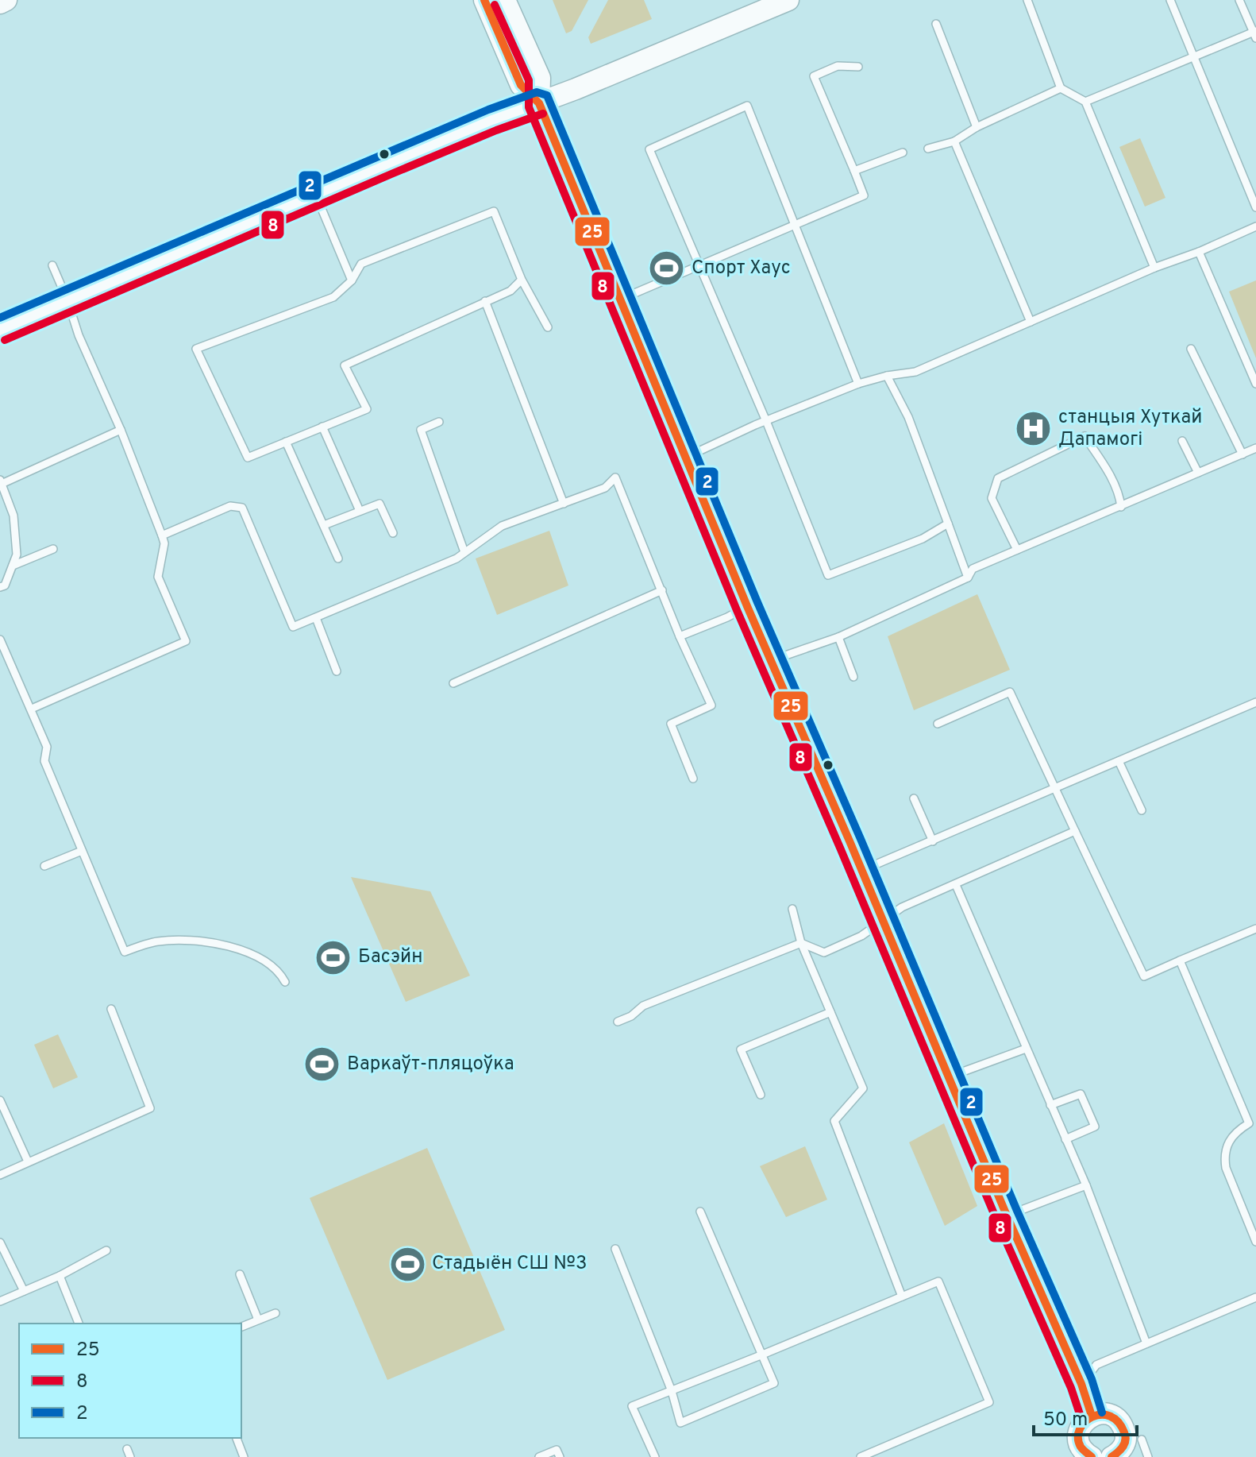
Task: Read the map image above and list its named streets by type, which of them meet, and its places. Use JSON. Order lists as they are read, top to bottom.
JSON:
{
  "places": {
    "sports": [
      "Спорт Хаус",
      "Басэйн",
      "Варкаўт-пляцоўка",
      "Стадыён СШ №3"
    ],
    "hospital": ["станцыя Хуткай Дапамогі"]
  },
  "lines": ["transit line 25", "transit line 8", "transit line 2"],
  "legend": ["25", "8", "2"],
  "scale_bar": "50 m"
}
